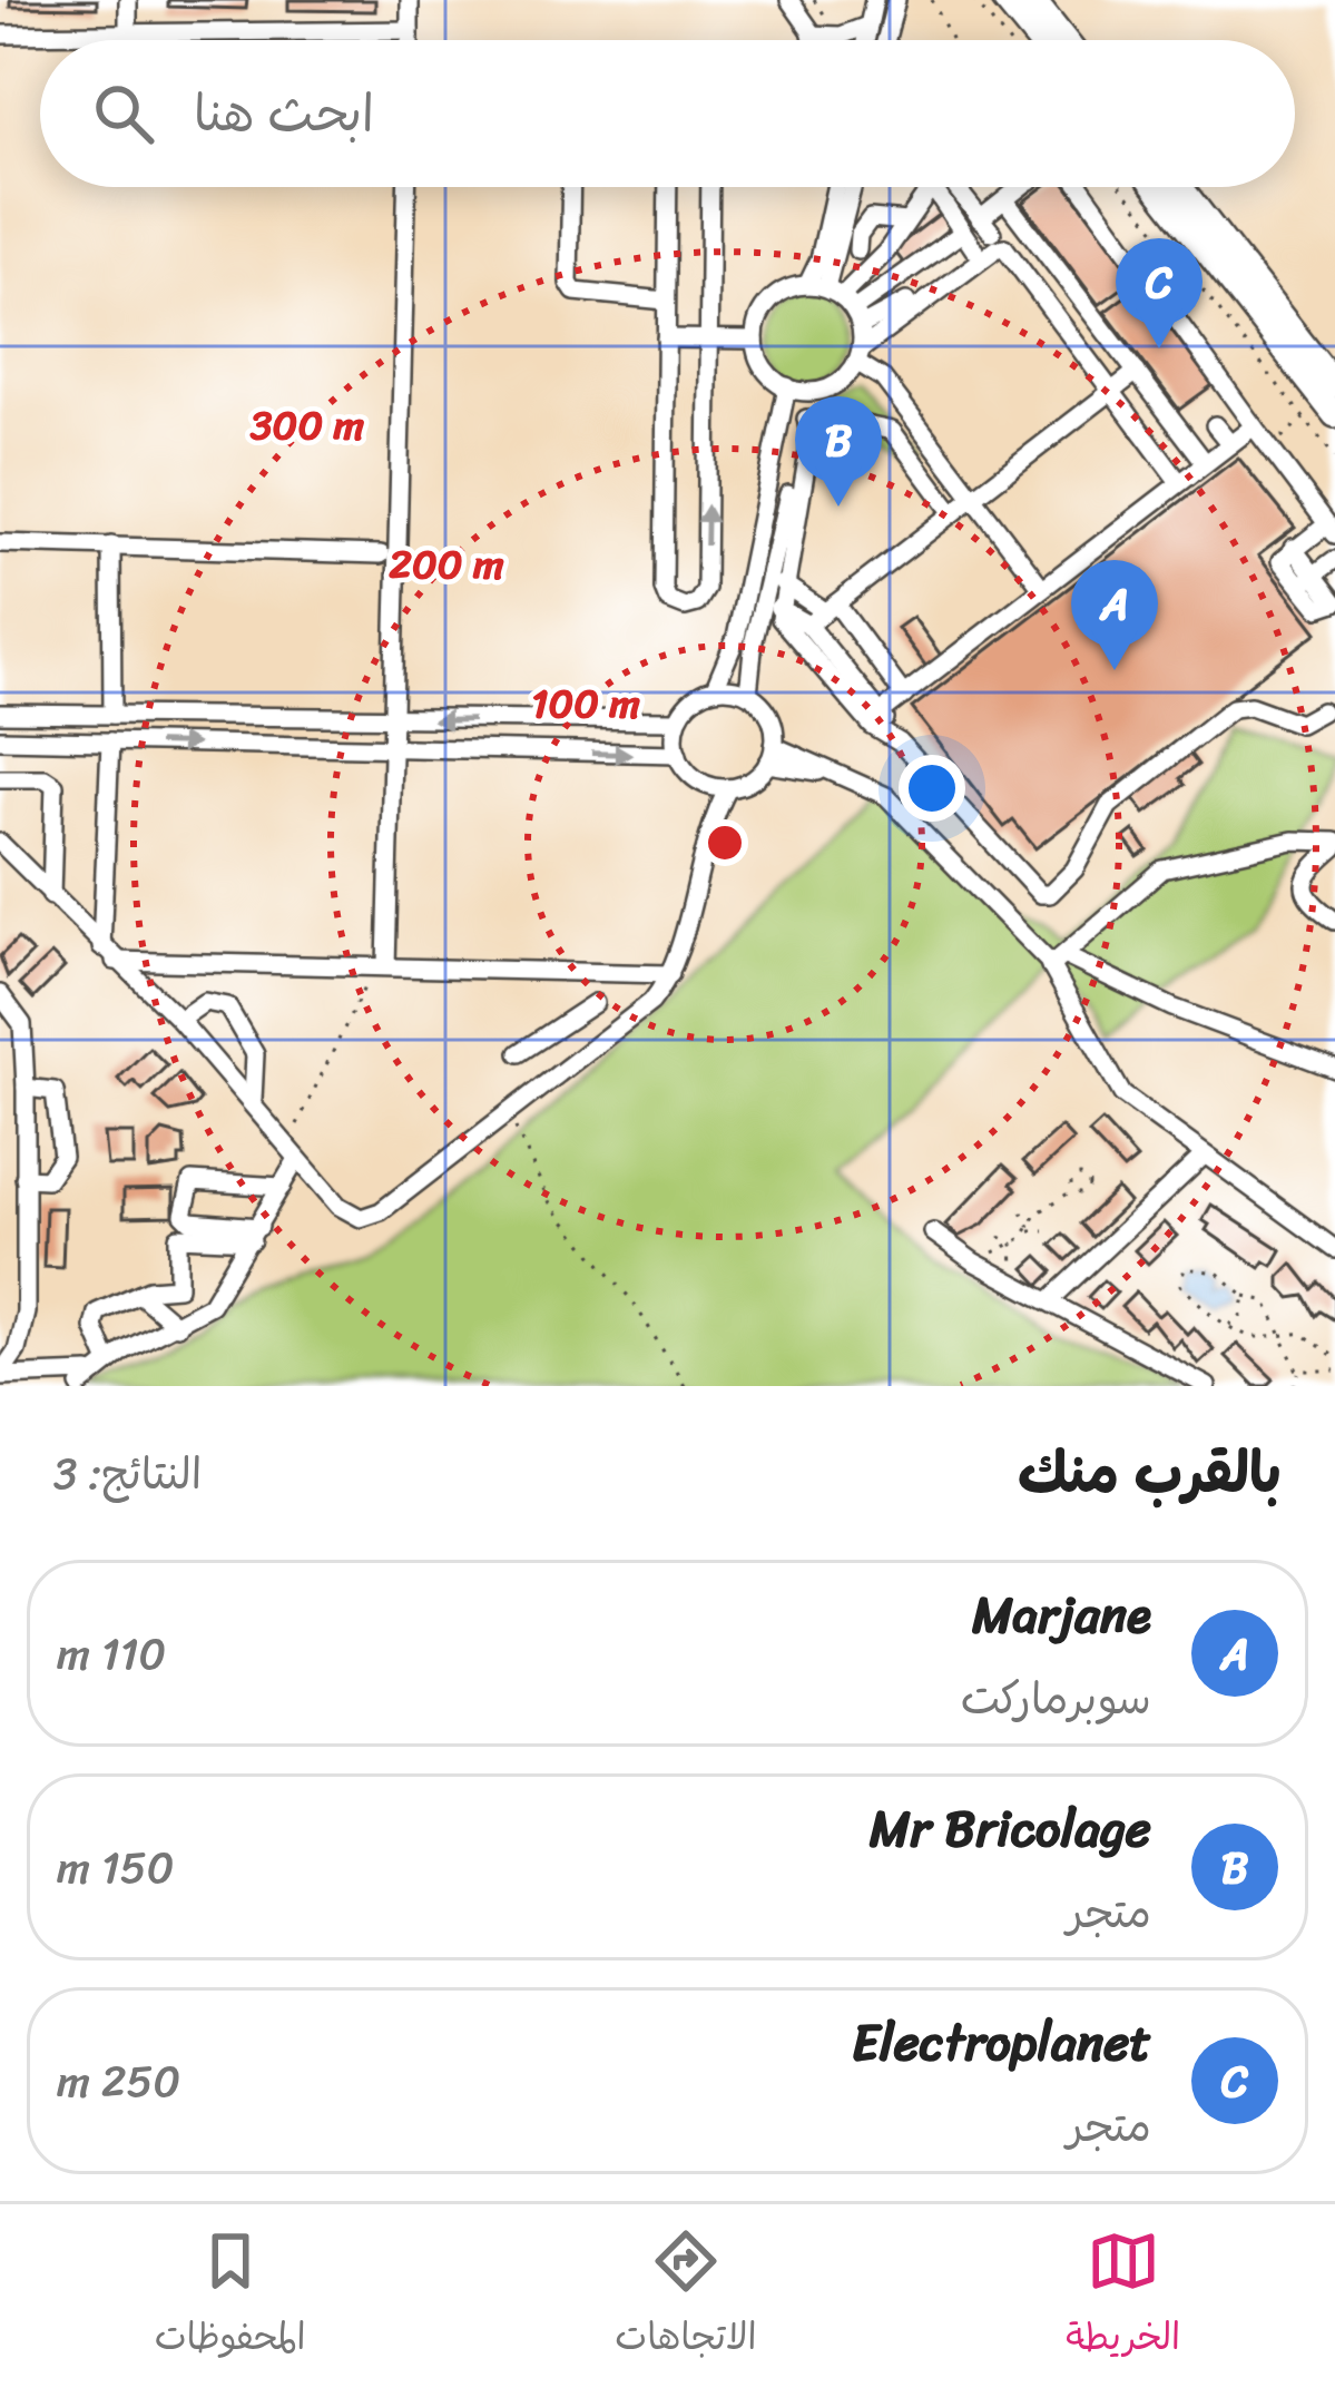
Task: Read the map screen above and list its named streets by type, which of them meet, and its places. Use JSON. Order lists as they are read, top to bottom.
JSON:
{
  "page": {
    "search": "ابحث هنا",
    "pins": ["C", "B", "A"],
    "heading": ["بالقرب منك", "النتائج: 3"],
    "list": [
      {
        "mark": "A",
        "name": "Marjane",
        "note": "سوبرماركت",
        "value": "110 m"
      },
      {
        "mark": "B",
        "name": "Mr Bricolage",
        "note": "متجر",
        "value": "150 m"
      },
      {
        "mark": "C",
        "name": "Electroplanet",
        "note": "متجر",
        "value": "250 m"
      }
    ],
    "nav": ["الخريطة", "الاتجاهات", "المحفوظات"]
  },
  "rings": ["300 m", "200 m", "100 m"]
}
